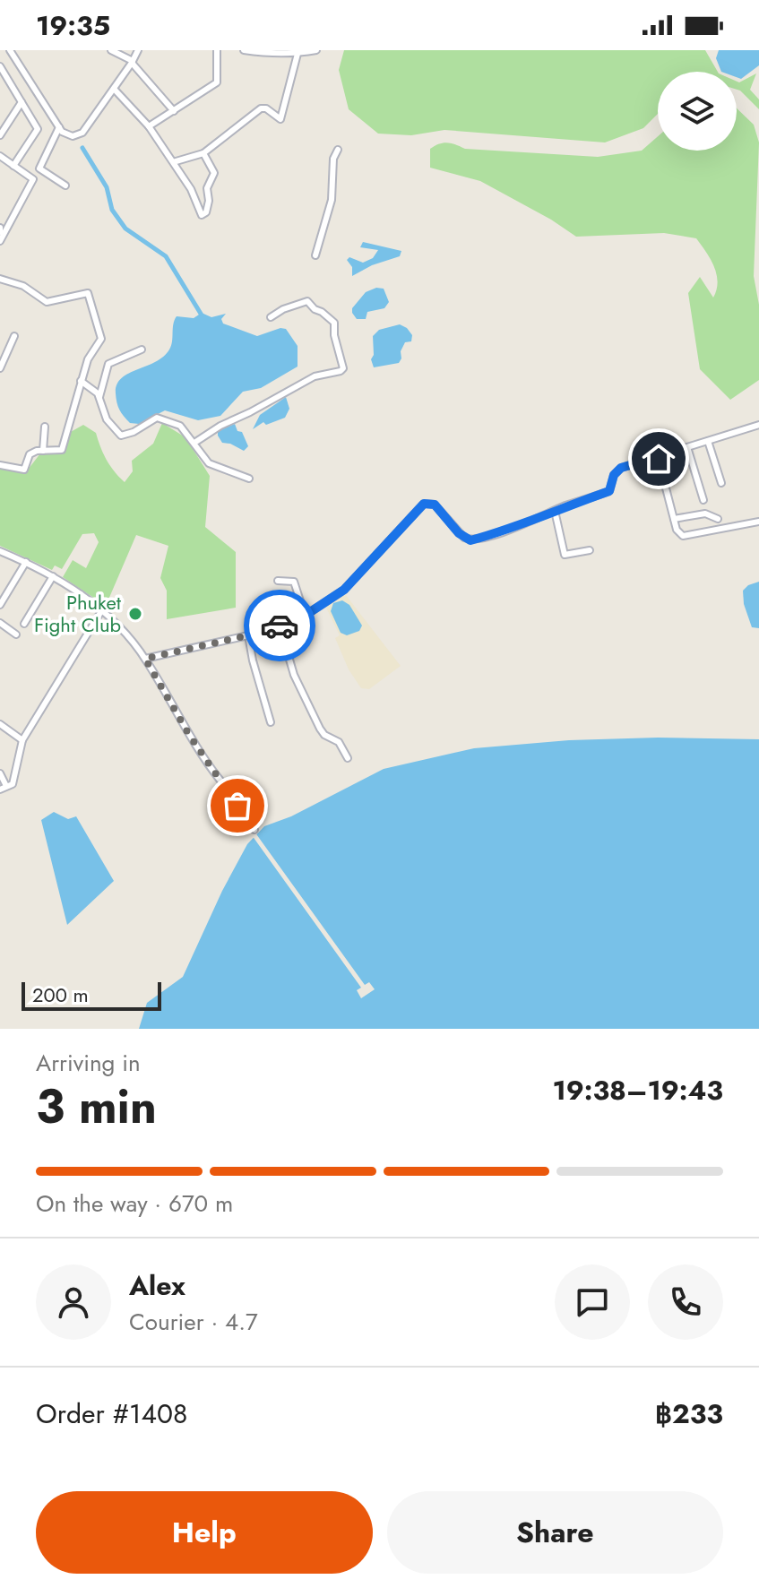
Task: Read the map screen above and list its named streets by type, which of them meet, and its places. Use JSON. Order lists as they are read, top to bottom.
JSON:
{
  "places": ["Phuket Fight Club"],
  "scale_bar": "200 m",
  "page": {
    "status": "19:35",
    "scale": "200 m",
    "heading": ["3 min", "Arriving in", "19:38–19:43"],
    "panel": [
      "Alex",
      "Courier · 4.7",
      "Order #1408",
      "฿233"
    ],
    "bar": "On the way · 670 m",
    "buttons": ["Help", "Share"]
  }
}
